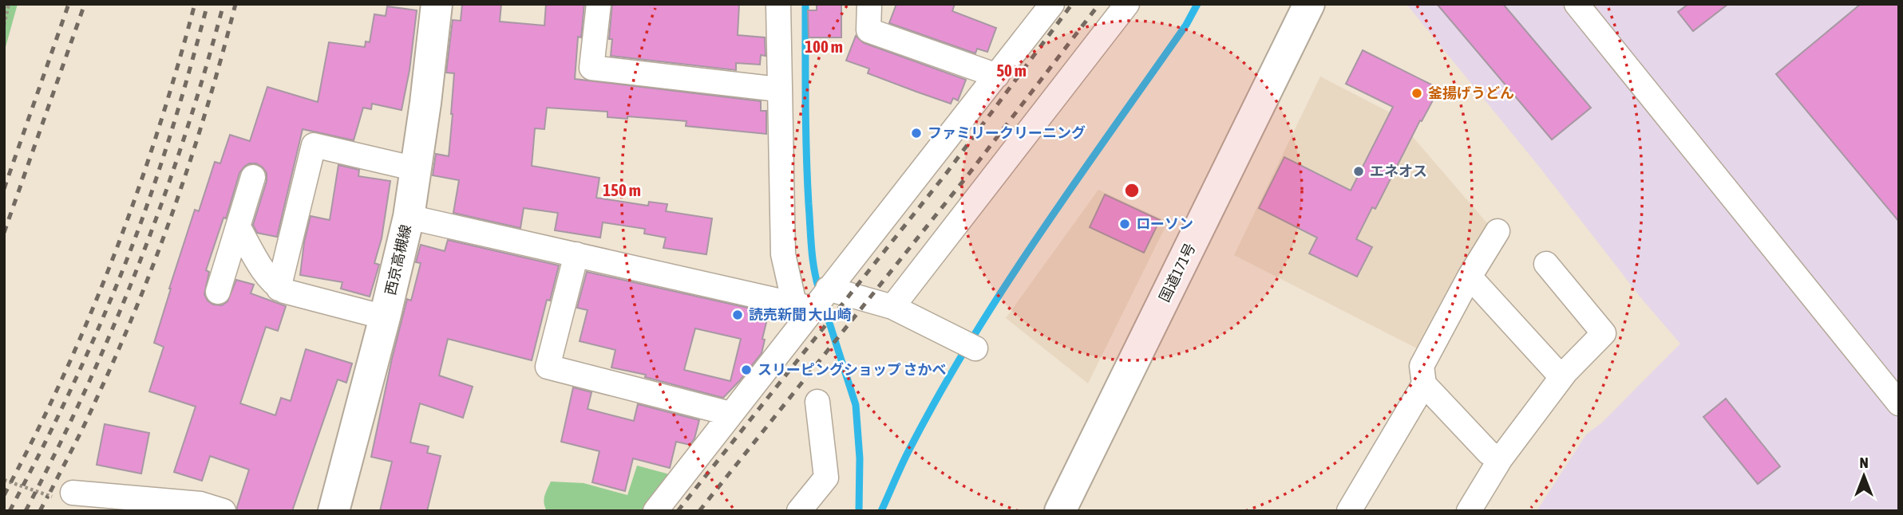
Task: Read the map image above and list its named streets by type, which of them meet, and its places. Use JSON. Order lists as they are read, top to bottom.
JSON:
{
  "streets": {
    "main road": ["西京高槻線", "国道171号"]
  },
  "places": [
    "釜揚げうどん",
    "ファミリークリーニング",
    "エネオス",
    "ローソン",
    "読売新聞 大山崎",
    "スリーピングショップ さかべ"
  ],
  "north": "top",
  "rings": ["100 m", "50 m", "150 m"]
}
